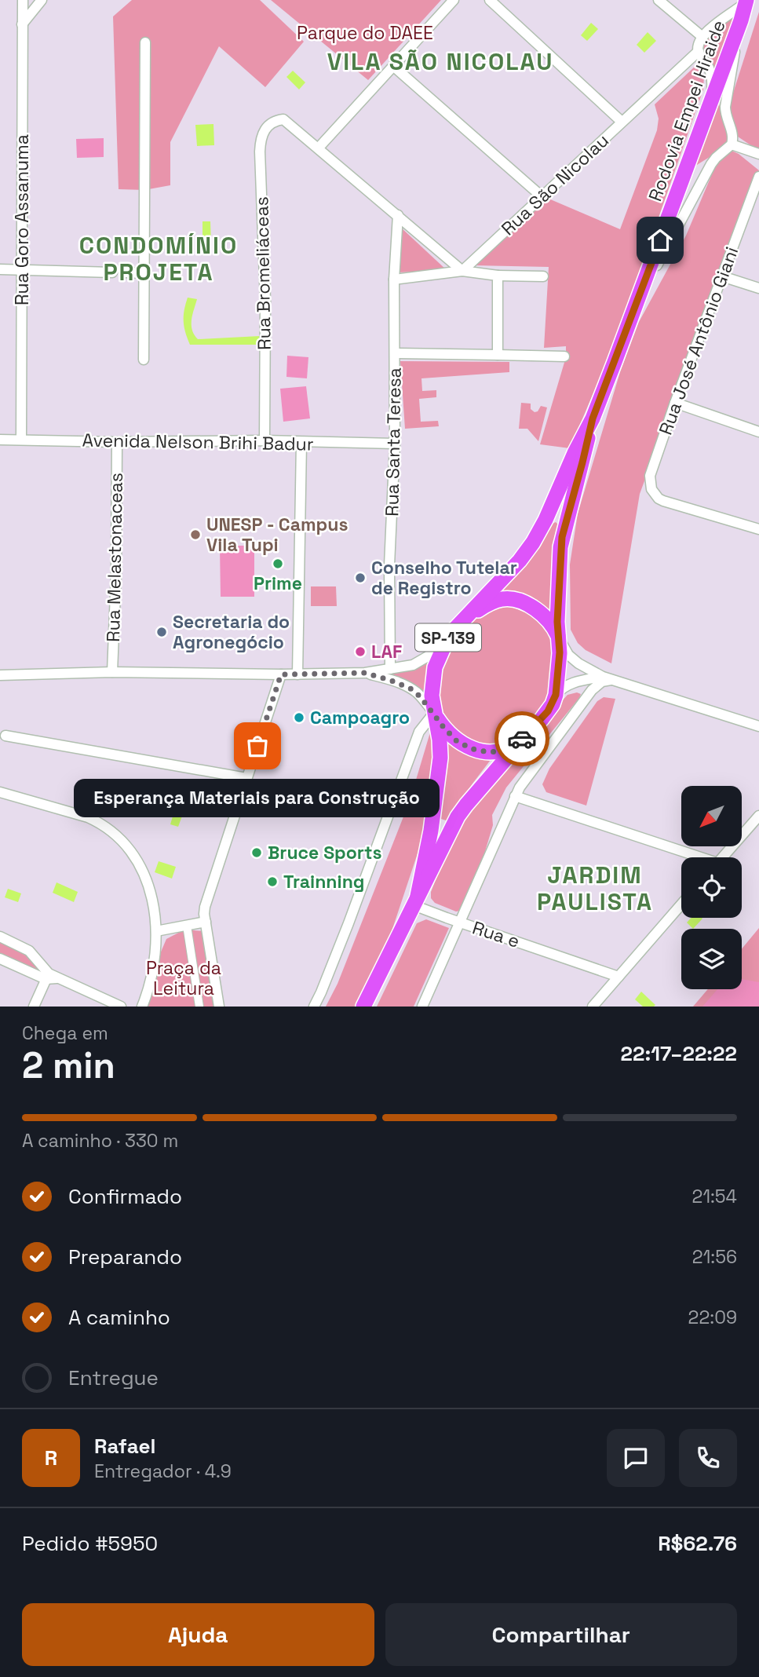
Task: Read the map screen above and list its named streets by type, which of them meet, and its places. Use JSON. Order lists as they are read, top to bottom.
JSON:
{
  "streets": {
    "main road": ["Rodovia Empei Hiraide", "SP-139"],
    "street": [
      "Rua São Nicolau",
      "Rua Goro Assanuma",
      "Rua Bromeliáceas",
      "Rua José Antônio Giani",
      "Avenida Nelson Brihi Badur",
      "Rua Santa Teresa",
      "Rua Melastonaceas",
      "Rua e"
    ]
  },
  "crossings": [
    ["Rua Goro Assanuma", "Avenida Nelson Brihi Badur"],
    ["Rua Bromeliáceas", "Avenida Nelson Brihi Badur"],
    ["Avenida Nelson Brihi Badur", "Rua Santa Teresa"],
    ["Avenida Nelson Brihi Badur", "Rua Melastonaceas"]
  ],
  "districts": ["VILA SÃO NICOLAU", "CONDOMÍNIO PROJETA", "JARDIM PAULISTA"],
  "parks": ["Parque do DAEE", "Praça da Leitura"],
  "places": [
    "UNESP - Campus Vila Tupi",
    "Prime",
    "Conselho Tutelar de Registro",
    "Secretaria do Agronegócio",
    "LAF",
    "Campoagro",
    "Esperança Materiais para Construção",
    "Bruce Sports",
    "Trainning"
  ],
  "north": "bottom left",
  "page": {
    "bubble": "Esperança Materiais para Construção",
    "heading": ["2 min", "Chega em", "22:17–22:22"],
    "panel": [
      "Rafael",
      "Entregador · 4.9",
      "Pedido #5950",
      "R$62.76"
    ],
    "bar": "A caminho · 330 m",
    "list": [
      ["Confirmado", "21:54"],
      ["Preparando", "21:56"],
      ["A caminho", "22:09"],
      "Entregue"
    ],
    "round": "R",
    "buttons": ["Ajuda", "Compartilhar"]
  }
}
